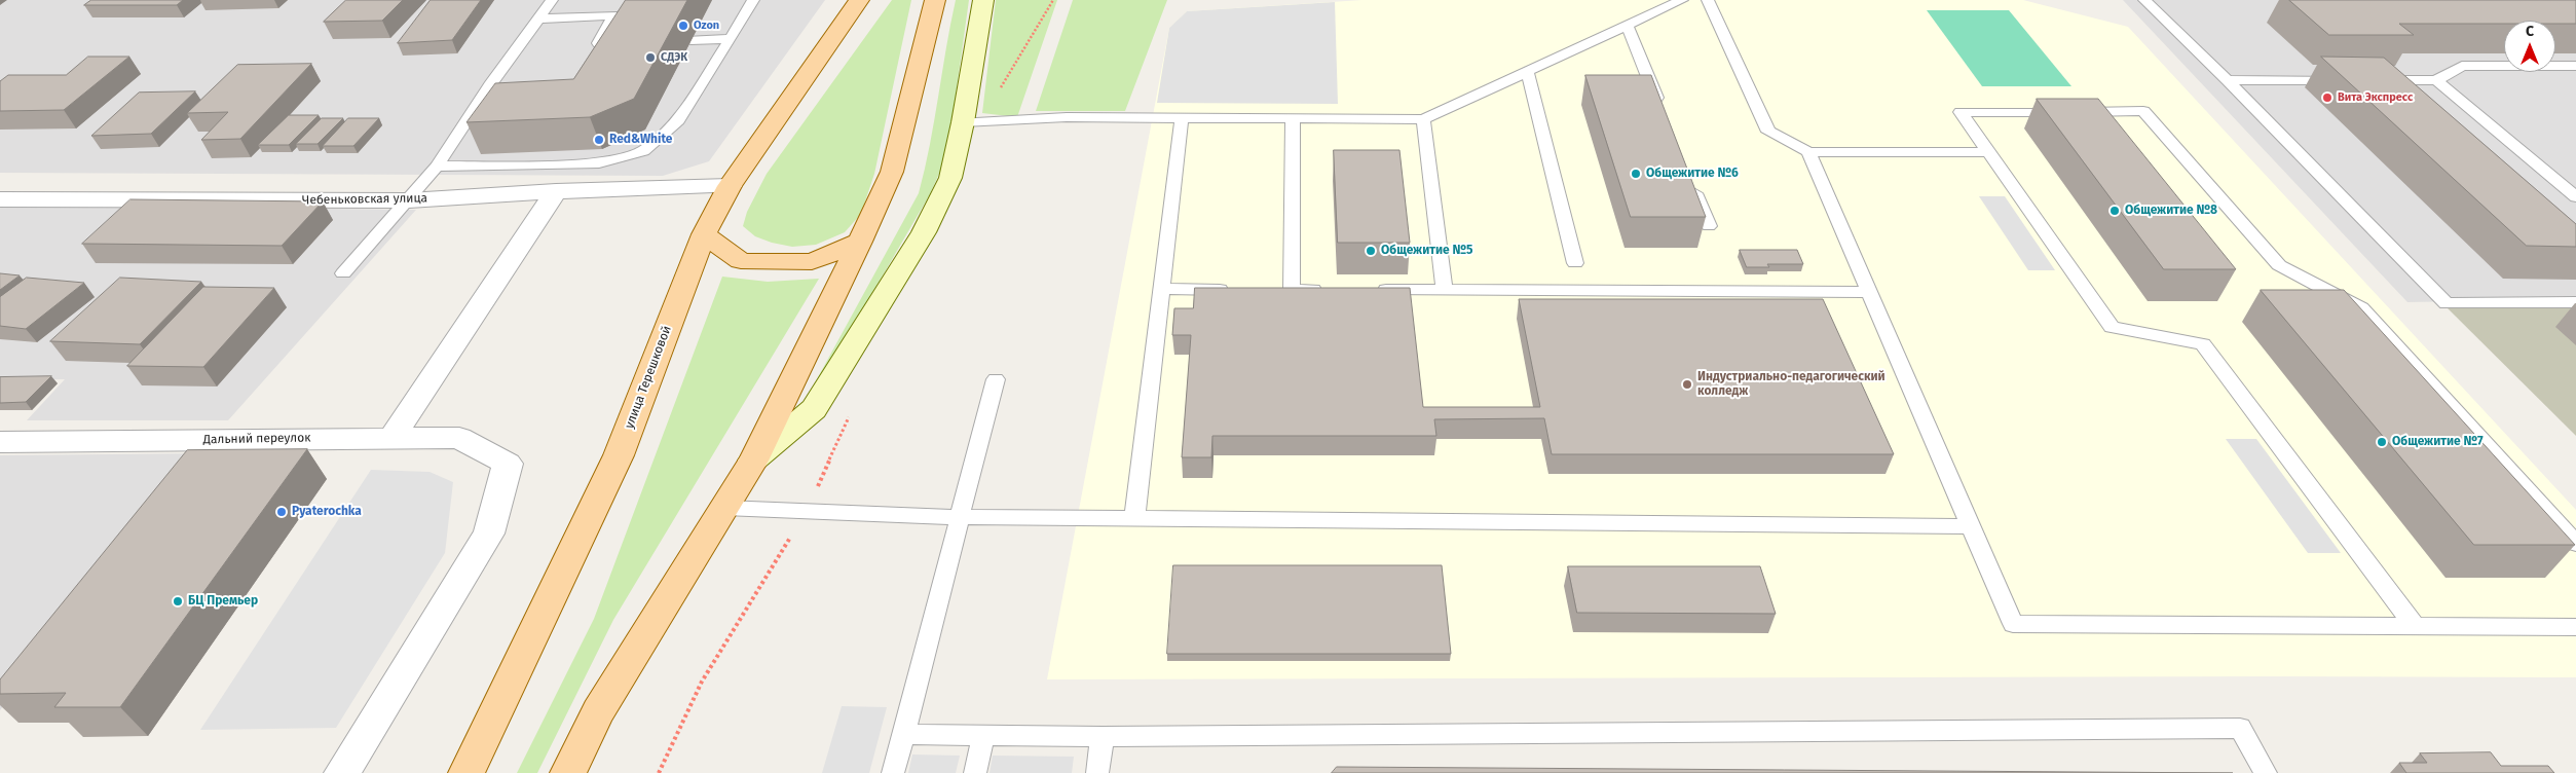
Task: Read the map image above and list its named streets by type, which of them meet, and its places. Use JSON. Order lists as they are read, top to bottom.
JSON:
{
  "streets": {
    "main road": ["улица Терешковой"],
    "street": ["Чебеньковская улица", "Дальний переулок"]
  },
  "crossings": [
    ["Чебеньковская улица", "улица Терешковой"]
  ],
  "places": [
    "Ozon",
    "СДЭК",
    "Вита Экспресс",
    "Red&White",
    "Общежитие №6",
    "Общежитие №8",
    "Общежитие №5",
    "Индустриально-педагогический колледж",
    "Общежитие №7",
    "Pyaterochka",
    "БЦ Премьер"
  ],
  "north": "top"
}
